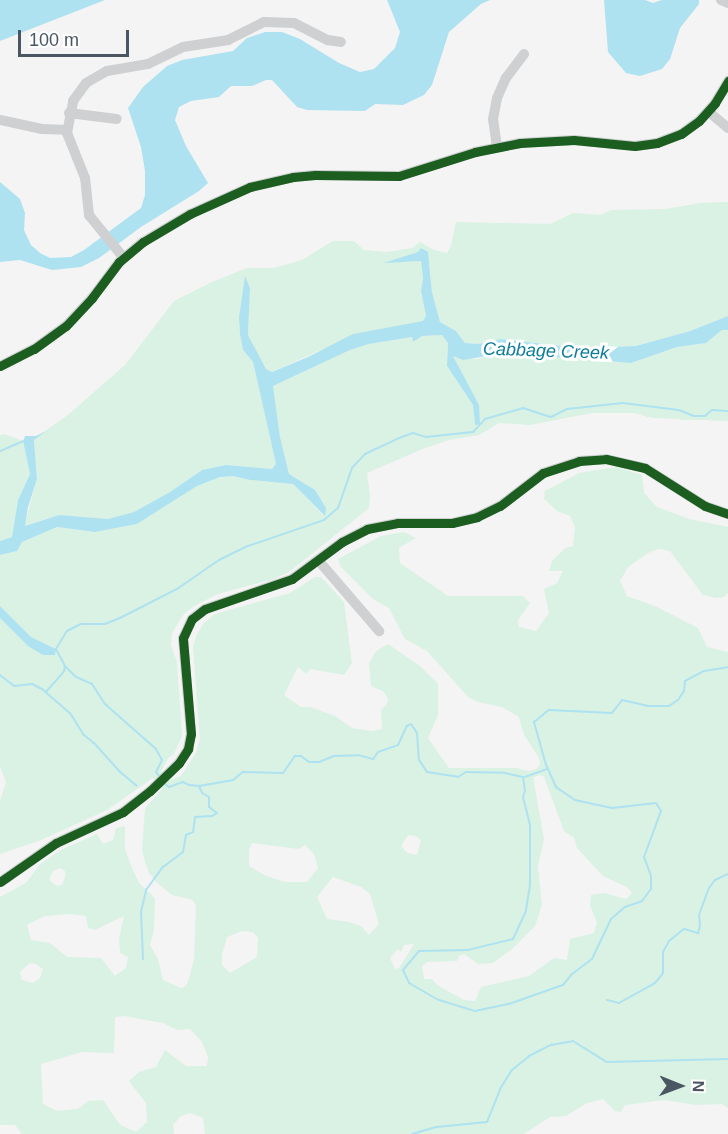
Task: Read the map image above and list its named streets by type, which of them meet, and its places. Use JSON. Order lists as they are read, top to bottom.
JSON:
{
  "water": ["Cabbage Creek"],
  "scale_bar": "100 m",
  "north": "right"
}
